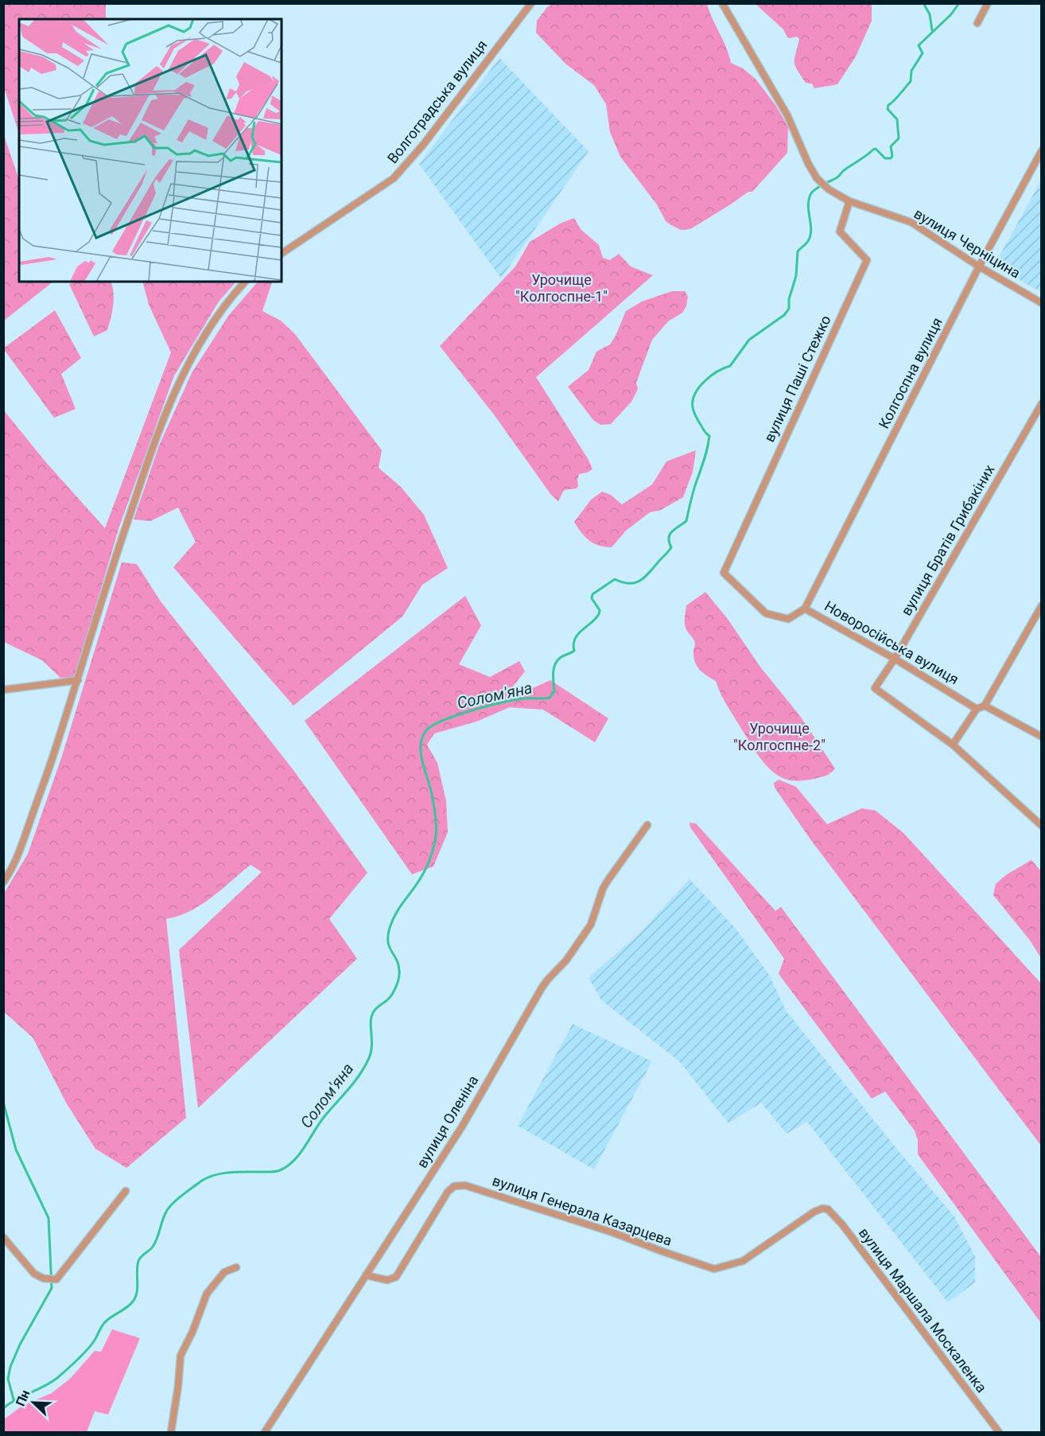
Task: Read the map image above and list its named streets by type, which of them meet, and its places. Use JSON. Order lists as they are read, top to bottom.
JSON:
{
  "streets": {
    "street": [
      "Волгоградська вулиця",
      "вулиця Черніцина",
      "Колгоспна вулиця",
      "вулиця Паші Стежко",
      "вулиця Братів Грибакіних",
      "Новоросійська вулиця",
      "вулиця Оленіна",
      "вулиця Генерала Казарцева",
      "вулиця Маршала Москаленка"
    ]
  },
  "crossings": [
    ["вулиця Черніцина", "Колгоспна вулиця"],
    ["вулиця Черніцина", "вулиця Паші Стежко"],
    ["Колгоспна вулиця", "Новоросійська вулиця"],
    ["вулиця Паші Стежко", "Новоросійська вулиця"],
    ["вулиця Братів Грибакіних", "Новоросійська вулиця"],
    ["вулиця Оленіна", "вулиця Генерала Казарцева"],
    ["вулиця Генерала Казарцева", "вулиця Маршала Москаленка"]
  ],
  "water": ["Солом'яна"],
  "parks": ["Урочище \"Колгоспне-1\"", "Урочище \"Колгоспне-2\""],
  "north": "top left"
}
